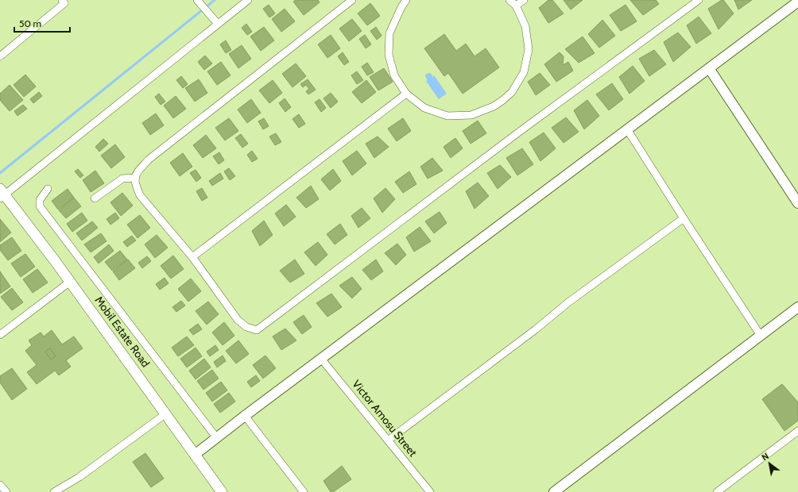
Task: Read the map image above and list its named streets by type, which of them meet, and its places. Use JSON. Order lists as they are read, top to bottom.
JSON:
{
  "streets": {
    "main road": ["Mobil Estate Road"],
    "street": ["Victor Amosu Street"]
  },
  "scale_bar": "50 m",
  "north": "top left"
}
